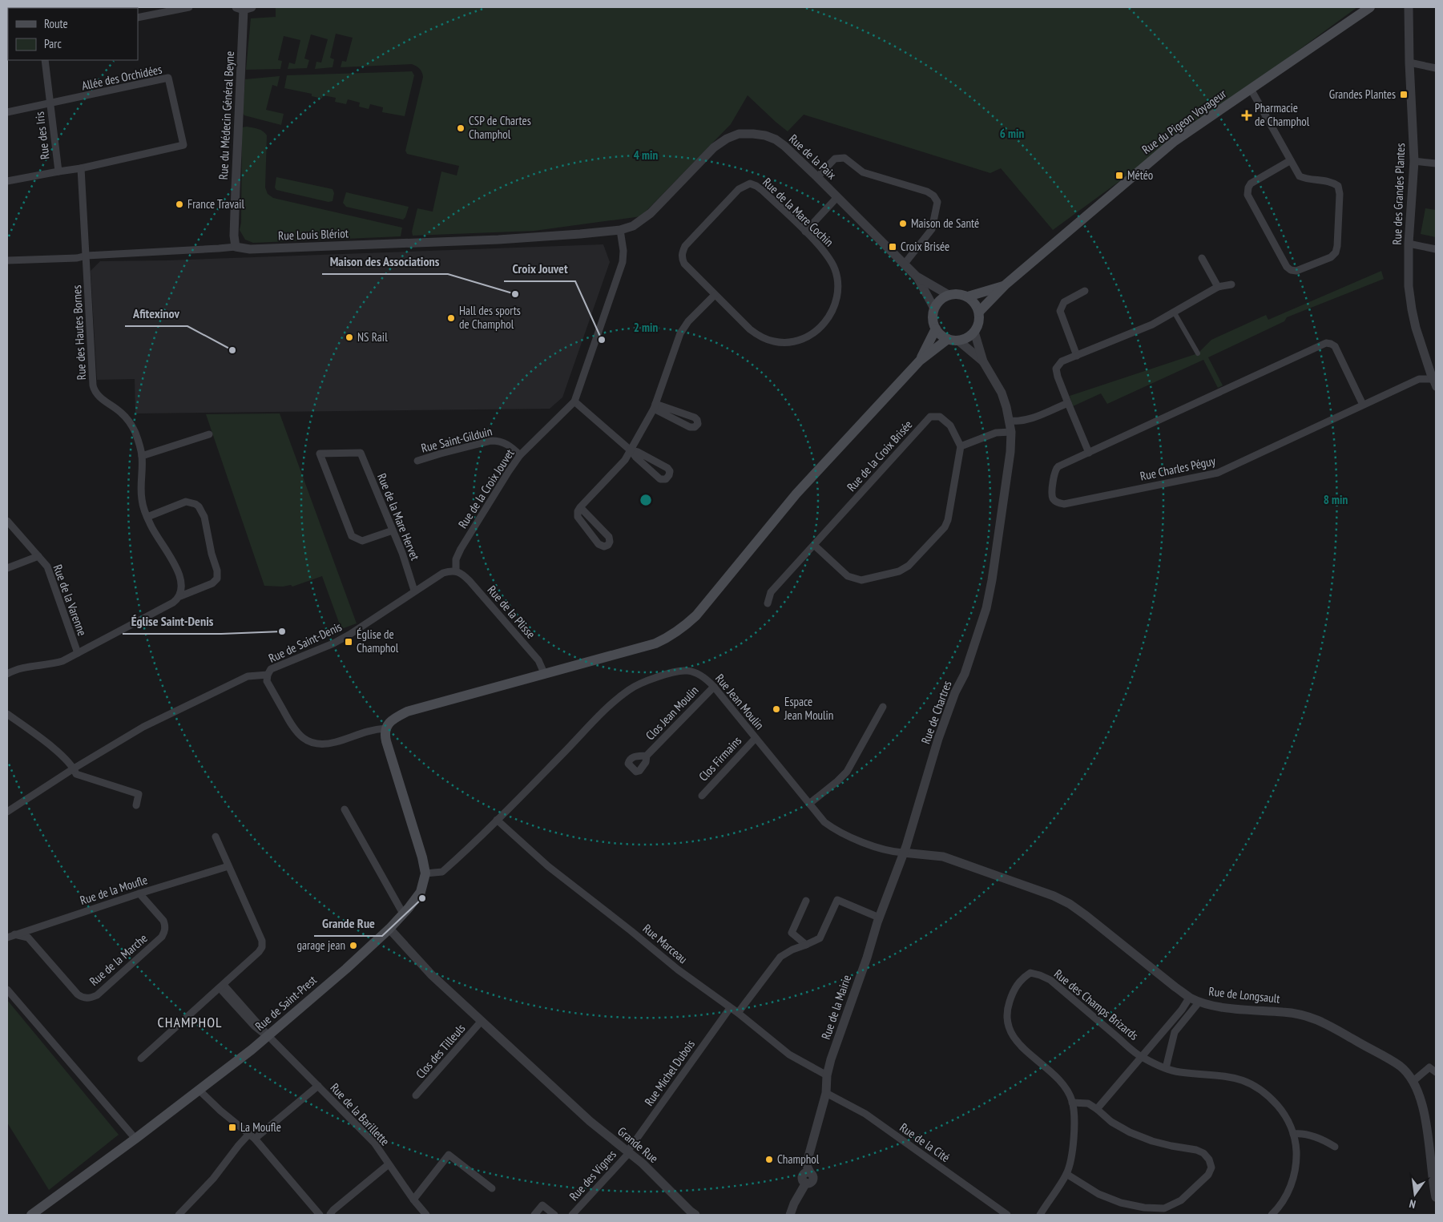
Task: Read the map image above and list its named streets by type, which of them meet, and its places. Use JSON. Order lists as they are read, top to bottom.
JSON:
{
  "streets": {
    "main road": ["Rue du Pigeon Voyageur", "Rue de Saint-Prest"],
    "street": [
      "Allée des Orchidées",
      "Rue du Médecin Général Beyne",
      "Rue des Iris",
      "Rue de la Paix",
      "Rue des Grandes Plantes",
      "Rue de la Mare Cochin",
      "Rue Louis Blériot",
      "Rue des Hautes Bornes",
      "Rue Saint-Gilduin",
      "Rue de la Croix Brisée",
      "Rue Charles Péguy",
      "Rue de la Croix Jouvet",
      "Rue de la Mare Hervet",
      "Rue de la Varenne",
      "Rue de la Plisse",
      "Rue de Saint-Denis",
      "Rue Jean Moulin",
      "Rue de Chartres",
      "Clos Jean Moulin",
      "Clos Firmains",
      "Rue de la Moufle",
      "Rue Marceau",
      "Rue de la Marche",
      "Rue de Longsault",
      "Rue des Champs Brizards",
      "Rue de la Mairie",
      "Clos des Tilleuls",
      "Rue Michel Dubois",
      "Rue de la Barillette",
      "Rue de la Cité",
      "Grande Rue",
      "Rue des Vignes"
    ]
  },
  "crossings": [
    ["Allée des Orchidées", "Rue des Iris"],
    ["Rue du Médecin Général Beyne", "Rue Louis Blériot"],
    ["Rue du Pigeon Voyageur", "Rue de la Paix"],
    ["Rue de la Paix", "Rue Louis Blériot"],
    ["Rue de la Paix", "Rue de la Croix Jouvet"],
    ["Rue des Grandes Plantes", "Rue Charles Péguy"],
    ["Rue Louis Blériot", "Rue des Hautes Bornes"],
    ["Rue Louis Blériot", "Rue de la Croix Jouvet"],
    ["Rue Saint-Gilduin", "Rue de la Croix Jouvet"],
    ["Rue de la Croix Jouvet", "Rue de la Plisse"],
    ["Rue de la Croix Jouvet", "Rue de Saint-Denis"],
    ["Rue de la Mare Hervet", "Rue de Saint-Denis"],
    ["Rue de la Plisse", "Rue de Saint-Denis"],
    ["Rue Jean Moulin", "Rue de Chartres"],
    ["Rue Jean Moulin", "Clos Jean Moulin"],
    ["Rue Jean Moulin", "Clos Firmains"],
    ["Rue Jean Moulin", "Rue Marceau"],
    ["Rue Jean Moulin", "Rue de Longsault"],
    ["Rue Jean Moulin", "Rue de Saint-Prest"],
    ["Rue Jean Moulin", "Rue de la Mairie"],
    ["Rue de Chartres", "Rue de Longsault"],
    ["Rue de Chartres", "Rue de la Mairie"],
    ["Rue de la Moufle", "Rue de la Marche"],
    ["Rue Marceau", "Rue de la Mairie"],
    ["Rue Marceau", "Rue Michel Dubois"],
    ["Rue de Longsault", "Rue des Champs Brizards"],
    ["Rue de Longsault", "Rue de la Mairie"],
    ["Rue de Saint-Prest", "Rue de la Barillette"],
    ["Rue de Saint-Prest", "Grande Rue"],
    ["Rue de la Mairie", "Rue de la Cité"],
    ["Clos des Tilleuls", "Grande Rue"],
    ["Rue Michel Dubois", "Grande Rue"],
    ["Rue Michel Dubois", "Rue des Vignes"],
    ["Grande Rue", "Rue des Vignes"]
  ],
  "districts": ["CHAMPHOL"],
  "places": {
    "transit": [
      "Grandes Plantes",
      "Météo",
      "Croix Brisée",
      "Église de Champhol",
      "La Moufle"
    ],
    "health": ["Pharmacie de Champhol"],
    "other": [
      "CSP de Chartes Champhol",
      "France Travail",
      "Maison de Santé",
      "Maison des Associations",
      "Hall des sports de Champhol",
      "NS Rail",
      "Croix Jouvet",
      "Afitexinov",
      "Église Saint-Denis",
      "Espace Jean Moulin",
      "Grande Rue",
      "garage jean",
      "Champhol"
    ]
  },
  "legend": ["Route", "Parc"],
  "north": "bottom",
  "rings": [
    "6 min",
    "4 min",
    "2 min",
    "8 min"
  ]
}
